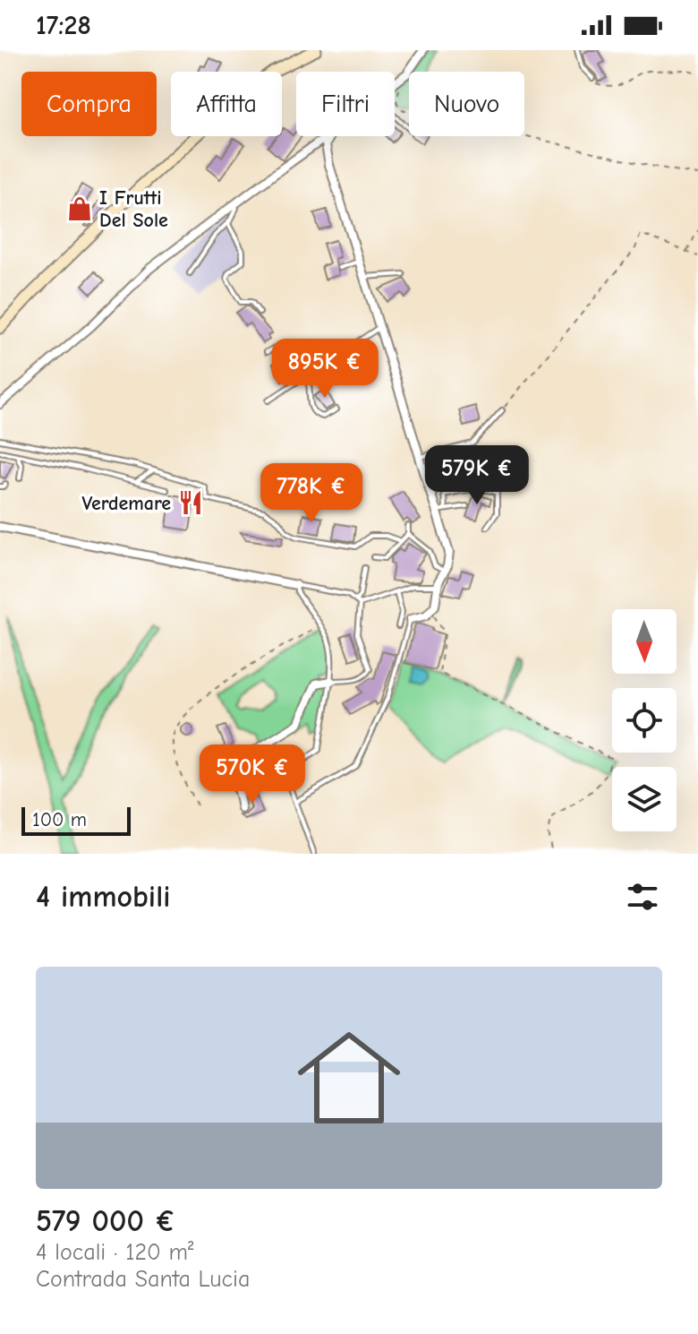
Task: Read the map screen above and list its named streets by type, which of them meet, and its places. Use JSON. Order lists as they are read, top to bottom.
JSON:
{
  "places": {
    "shop": ["I Frutti Del Sole"],
    "restaurant": ["Verdemare"]
  },
  "scale_bar": "100 m",
  "north": "bottom",
  "page": {
    "status": "17:28",
    "chip": [
      "Compra",
      "Affitta",
      "Filtri",
      "Nuovo"
    ],
    "price": [
      "895K €",
      "579K €",
      "778K €",
      "570K €"
    ],
    "scale": "100 m",
    "heading": "4 immobili",
    "list": [
      {
        "name": "579 000 €",
        "note": "4 locali · 120 m² · Contrada Santa Lucia"
      }
    ]
  }
}
